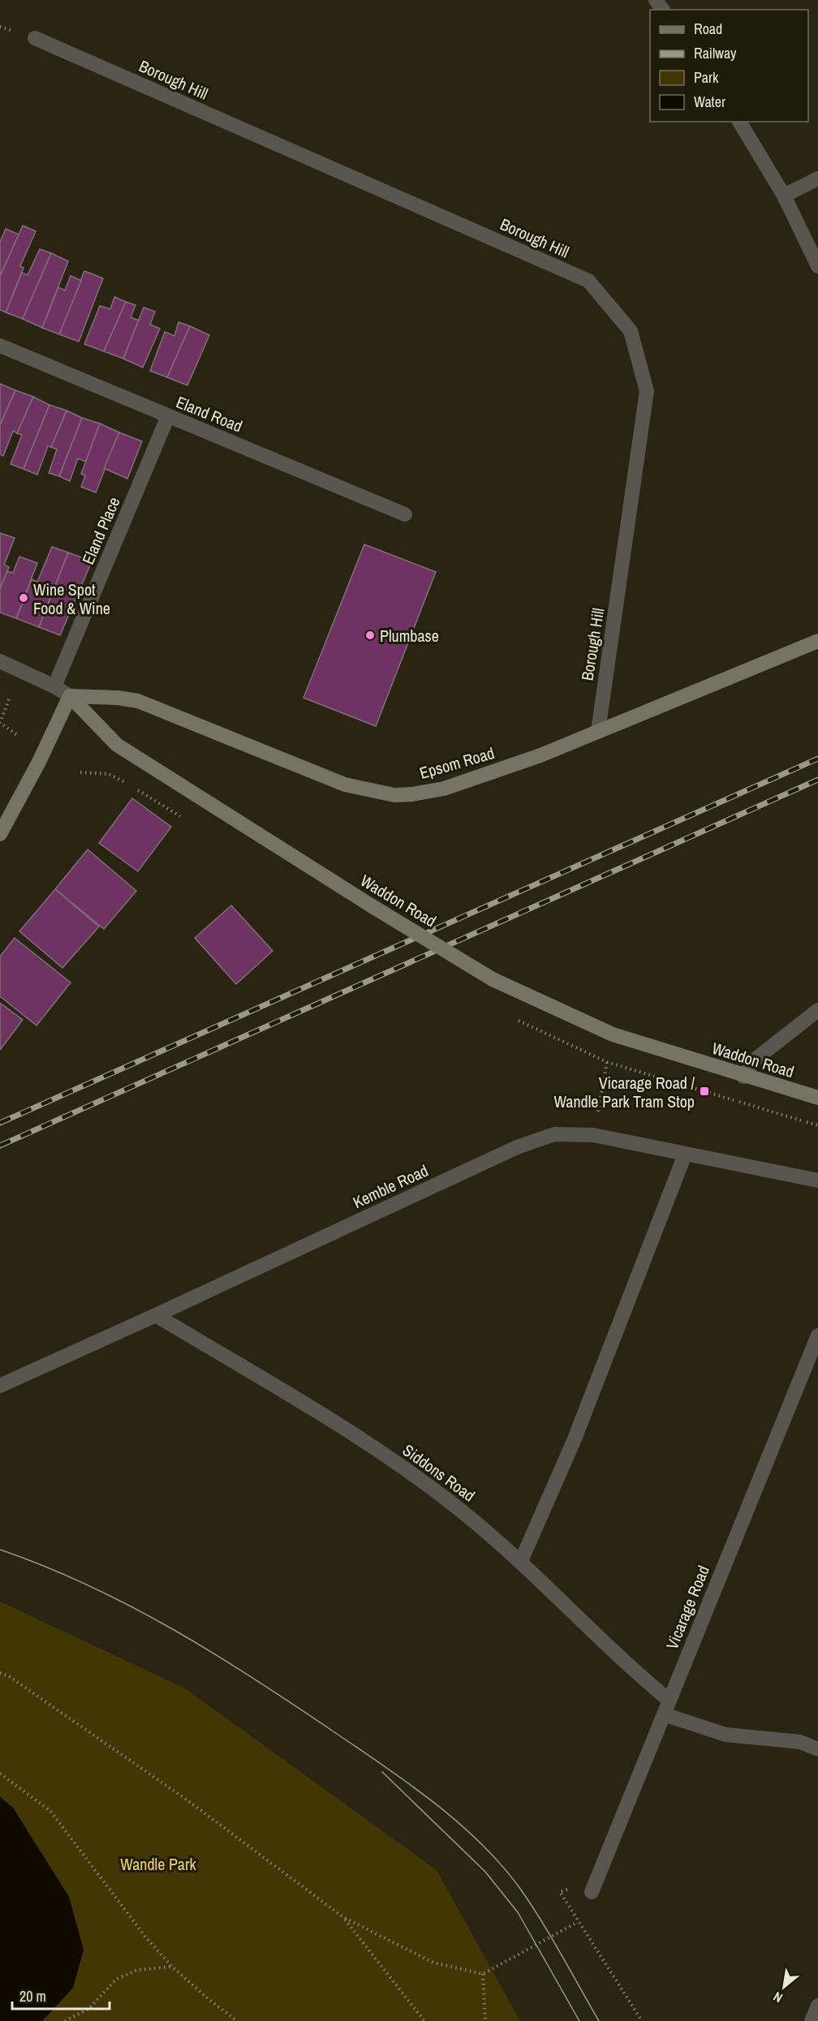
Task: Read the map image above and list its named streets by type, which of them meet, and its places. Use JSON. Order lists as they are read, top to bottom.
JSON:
{
  "streets": {
    "street": [
      "Borough Hill",
      "Eland Road",
      "Eland Place",
      "Epsom Road",
      "Waddon Road",
      "Kemble Road",
      "Siddons Road",
      "Vicarage Road"
    ]
  },
  "crossings": [
    ["Borough Hill", "Epsom Road"],
    ["Eland Road", "Eland Place"],
    ["Eland Place", "Waddon Road"],
    ["Epsom Road", "Waddon Road"],
    ["Kemble Road", "Siddons Road"],
    ["Siddons Road", "Vicarage Road"]
  ],
  "parks": ["Wandle Park"],
  "places": {
    "other": ["Wine Spot Food & Wine", "Plumbase"],
    "transit": ["Vicarage Road / Wandle Park Tram Stop"]
  },
  "legend": [
    "Road",
    "Railway",
    "Park",
    "Water"
  ],
  "scale_bar": "20 m",
  "north": "bottom left"
}
